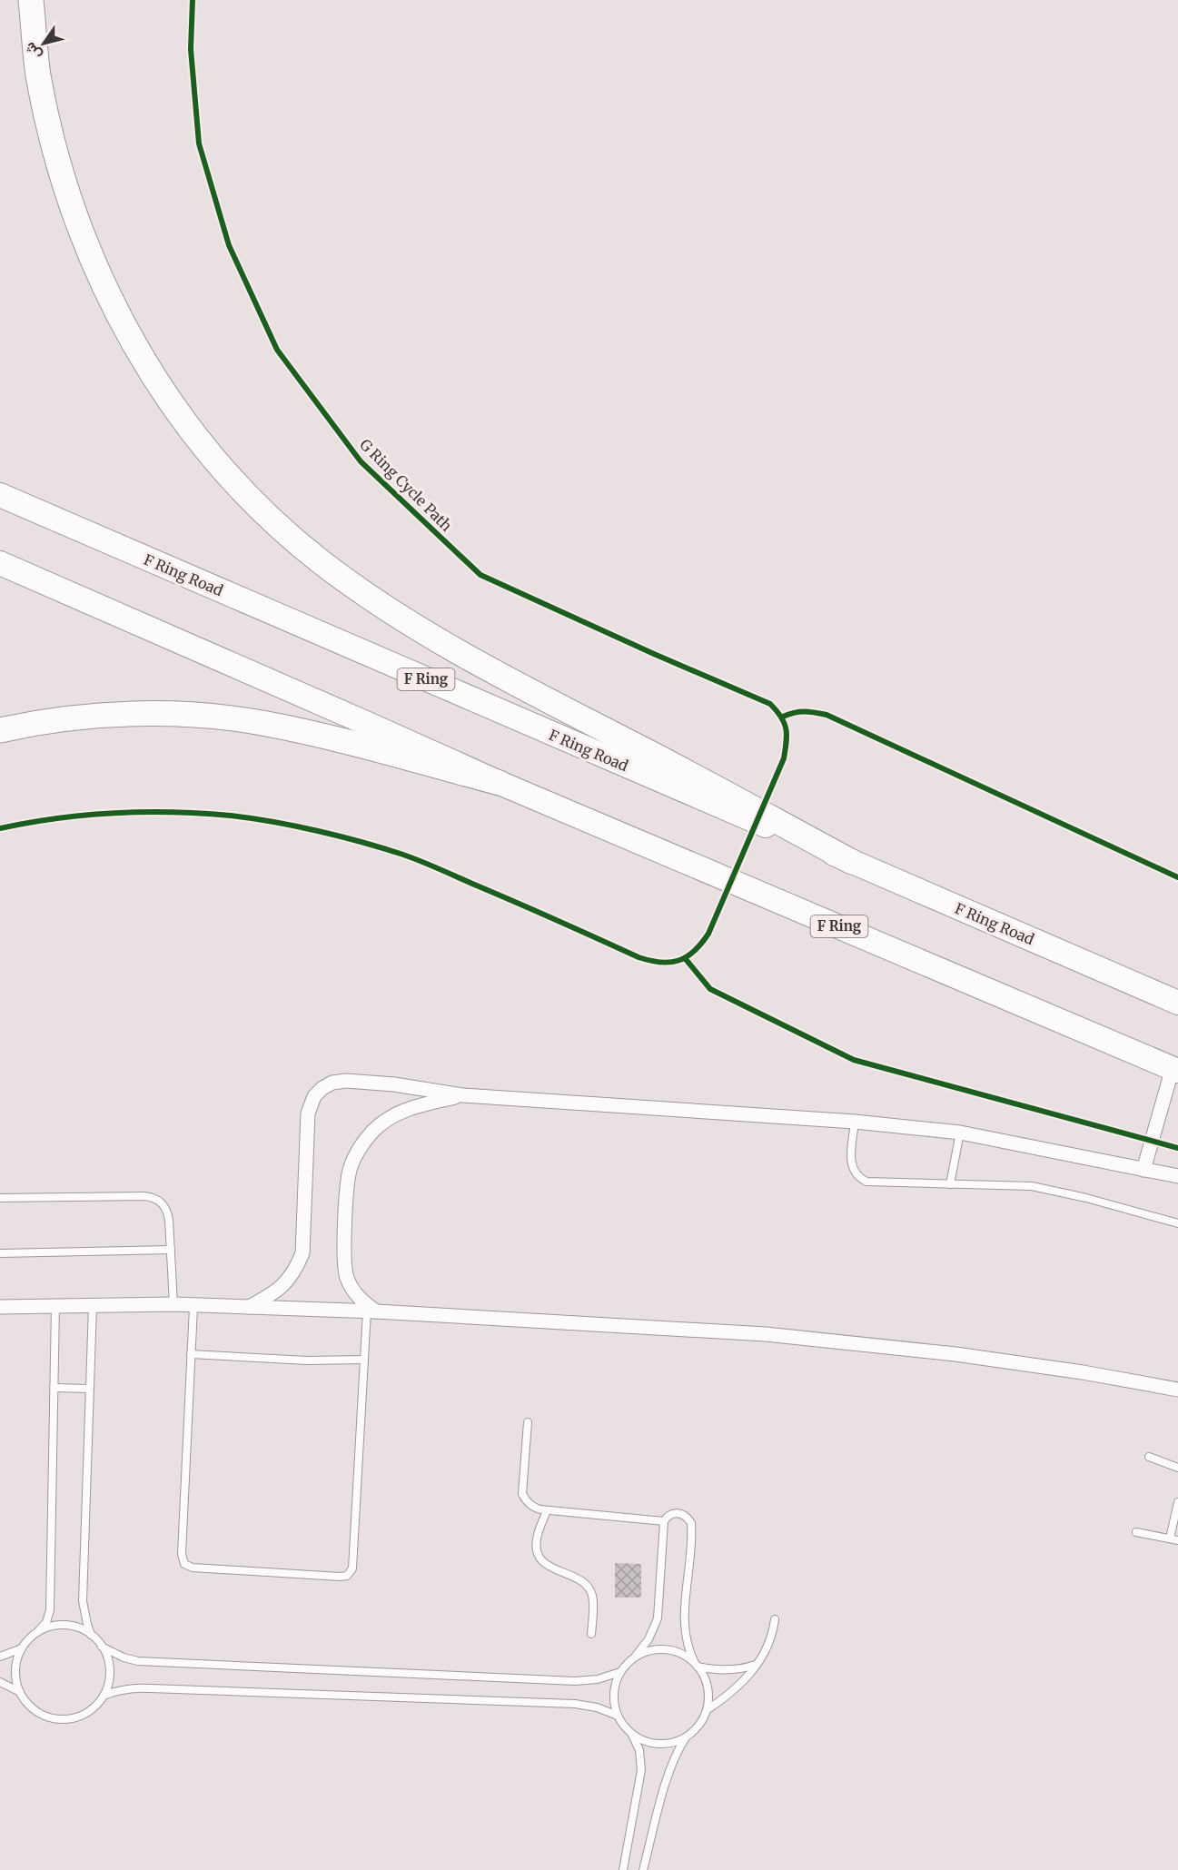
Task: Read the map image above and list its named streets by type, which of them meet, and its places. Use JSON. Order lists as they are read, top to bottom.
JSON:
{
  "streets": {
    "highway": ["F Ring Road", "F Ring"],
    "cycle path": ["G Ring Cycle Path"]
  },
  "north": "bottom left"
}
